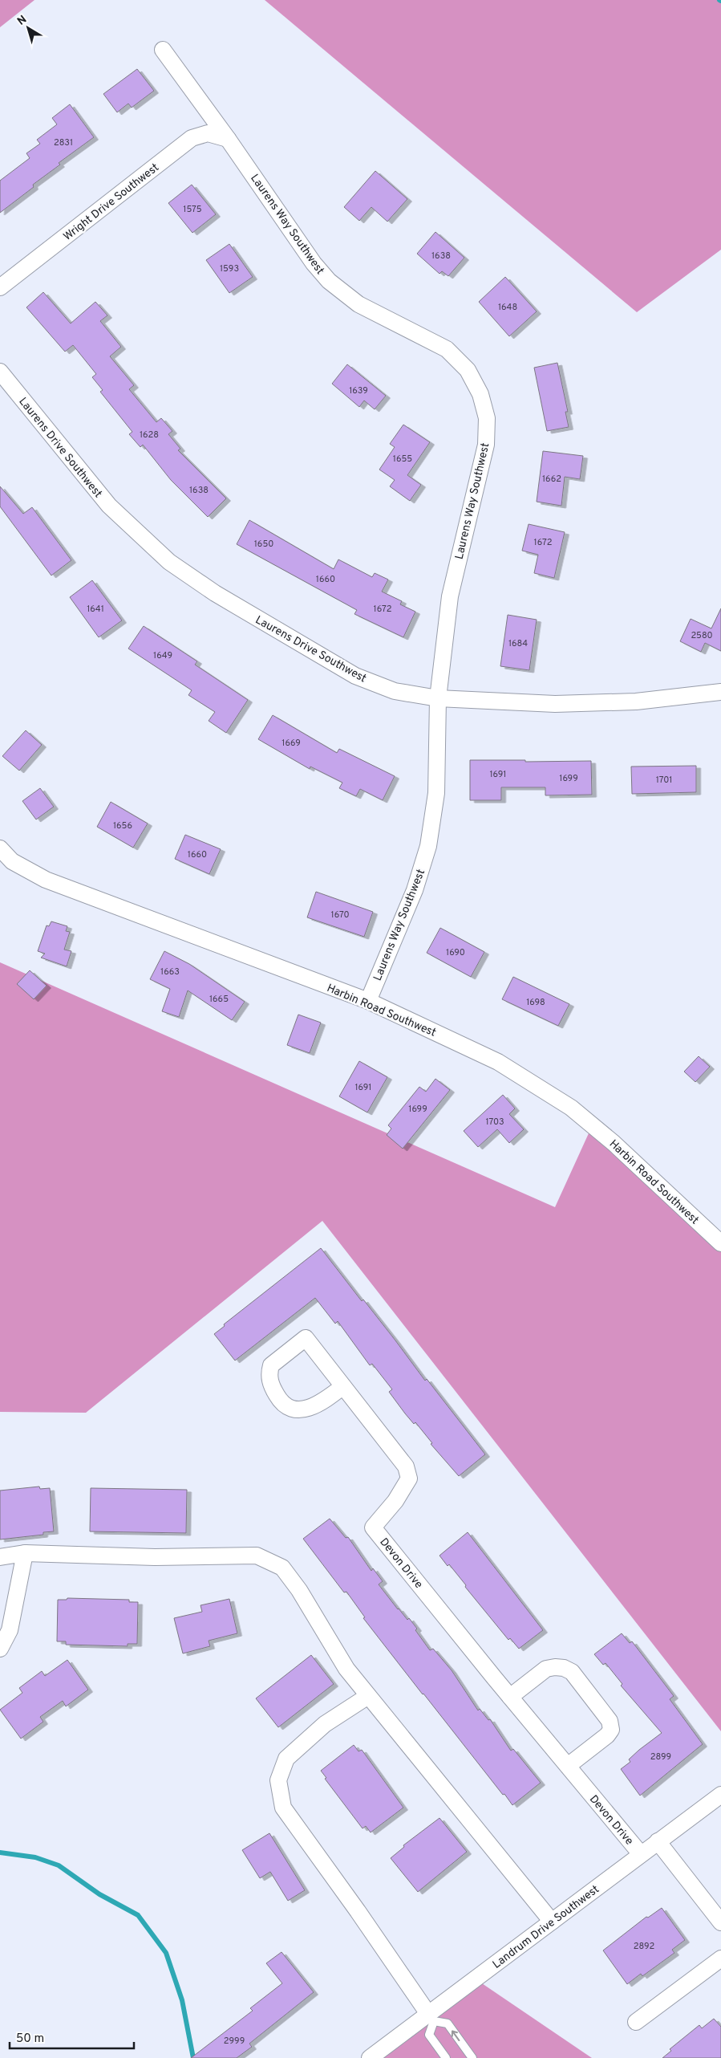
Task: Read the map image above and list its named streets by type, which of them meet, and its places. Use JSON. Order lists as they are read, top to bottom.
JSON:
{
  "streets": {
    "street": [
      "Wright Drive Southwest",
      "Laurens Way Southwest",
      "Laurens Drive Southwest",
      "Harbin Road Southwest",
      "Devon Drive",
      "Landrum Drive Southwest"
    ]
  },
  "crossings": [
    ["Wright Drive Southwest", "Laurens Way Southwest"],
    ["Laurens Way Southwest", "Laurens Drive Southwest"],
    ["Laurens Way Southwest", "Harbin Road Southwest"],
    ["Devon Drive", "Landrum Drive Southwest"]
  ],
  "house_numbers": [
    "2831",
    "1575",
    "1638",
    "1593",
    "1648",
    "1639",
    "1628",
    "1655",
    "1662",
    "1638",
    "1672",
    "1650",
    "1660",
    "1641",
    "1672",
    "2580",
    "1684",
    "1649",
    "1669",
    "1691",
    "1699",
    "1701",
    "1656",
    "1660",
    "1670",
    "1690",
    "1663",
    "1665",
    "1698",
    "1691",
    "1699",
    "1703",
    "2899",
    "2892",
    "2999"
  ],
  "scale_bar": "50 m",
  "north": "top left"
}
